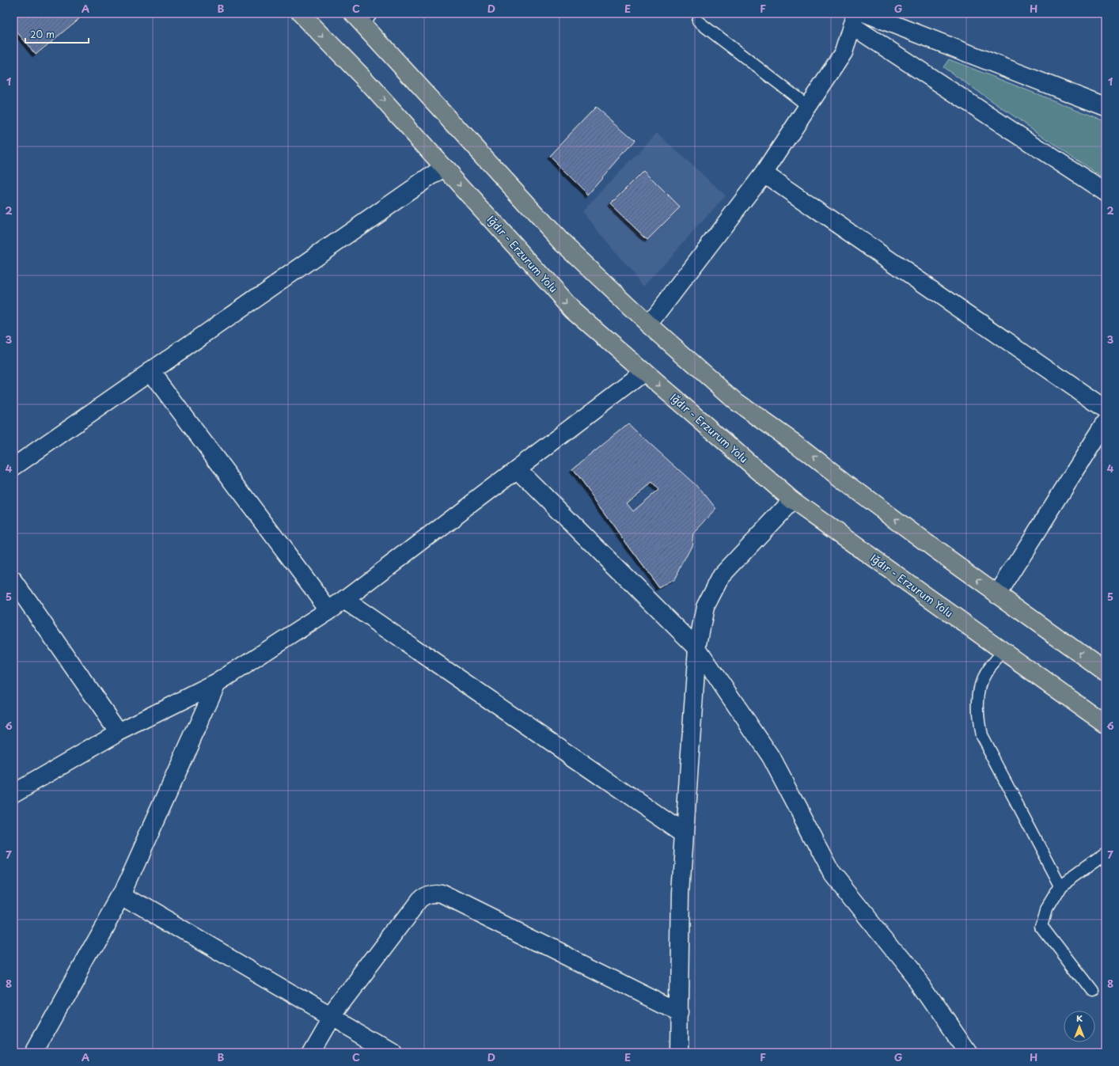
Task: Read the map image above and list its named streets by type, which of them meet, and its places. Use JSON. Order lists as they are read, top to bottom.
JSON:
{
  "streets": {
    "highway": ["Iğdır - Erzurum Yolu"]
  },
  "scale_bar": "20 m",
  "north": "top",
  "grid": {
    "columns": [
      "A",
      "B",
      "C",
      "D",
      "E",
      "F",
      "G",
      "H"
    ],
    "rows": [
      "1",
      "2",
      "3",
      "4",
      "5",
      "6",
      "7",
      "8"
    ]
  }
}
